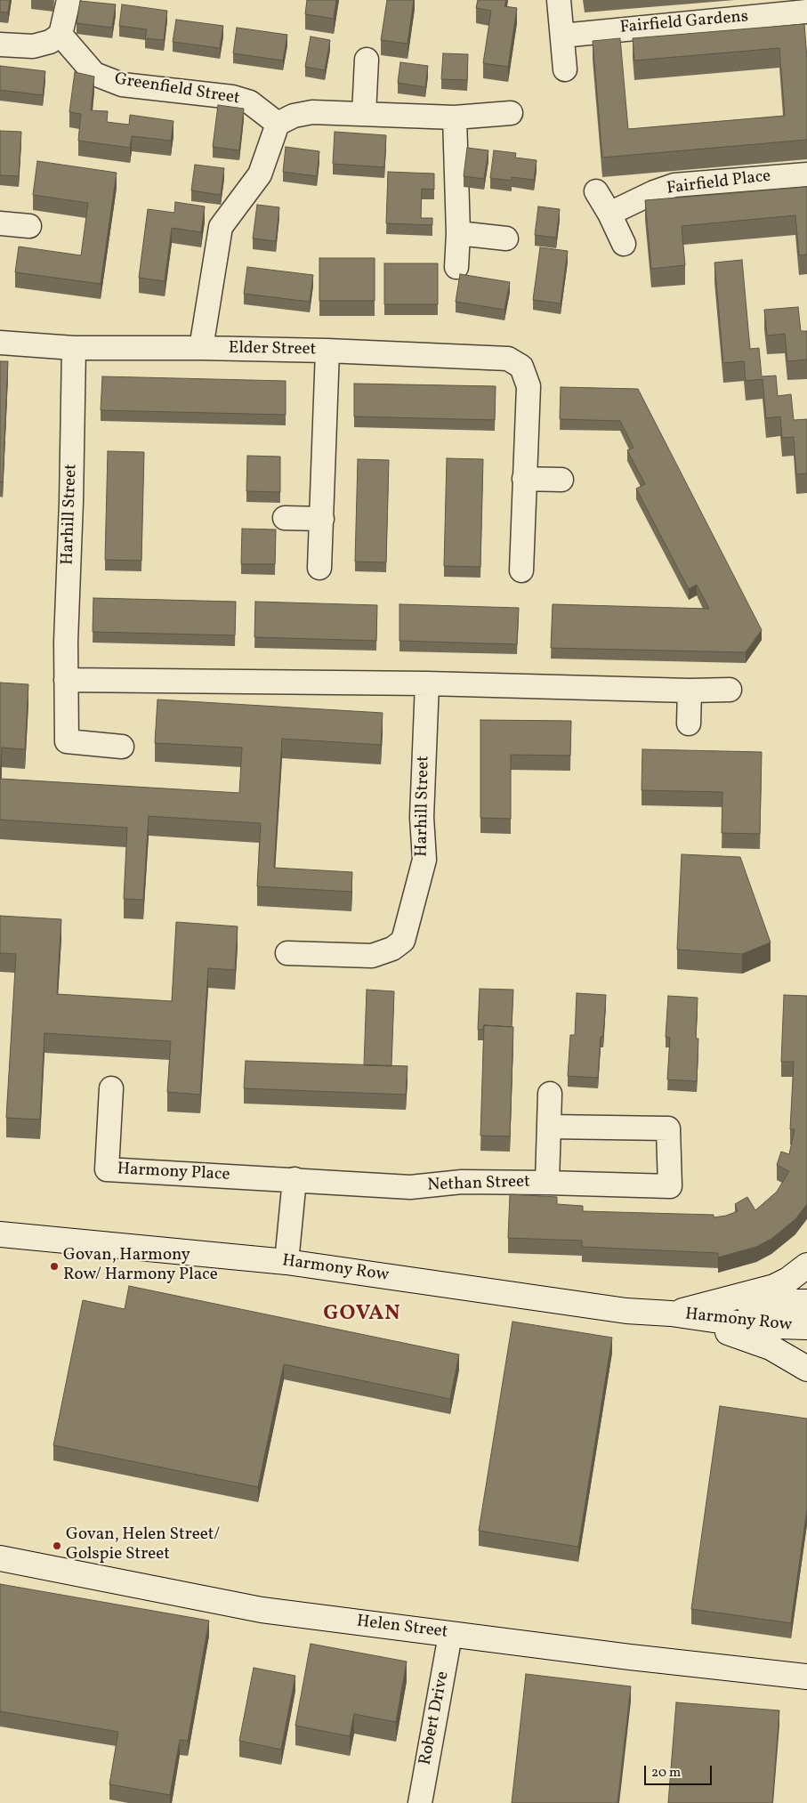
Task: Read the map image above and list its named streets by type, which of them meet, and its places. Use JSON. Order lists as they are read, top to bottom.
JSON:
{
  "streets": {
    "street": [
      "Fairfield Gardens",
      "Greenfield Street",
      "Fairfield Place",
      "Elder Street",
      "Harhill Street",
      "Harmony Place",
      "Nethan Street",
      "Harmony Row",
      "Helen Street",
      "Robert Drive"
    ]
  },
  "crossings": [
    ["Elder Street", "Harhill Street"],
    ["Harmony Place", "Nethan Street"],
    ["Helen Street", "Robert Drive"]
  ],
  "districts": ["GOVAN"],
  "places": ["Govan, Harmony Row/ Harmony Place", "Govan, Helen Street/ Golspie Street"],
  "scale_bar": "20 m"
}
